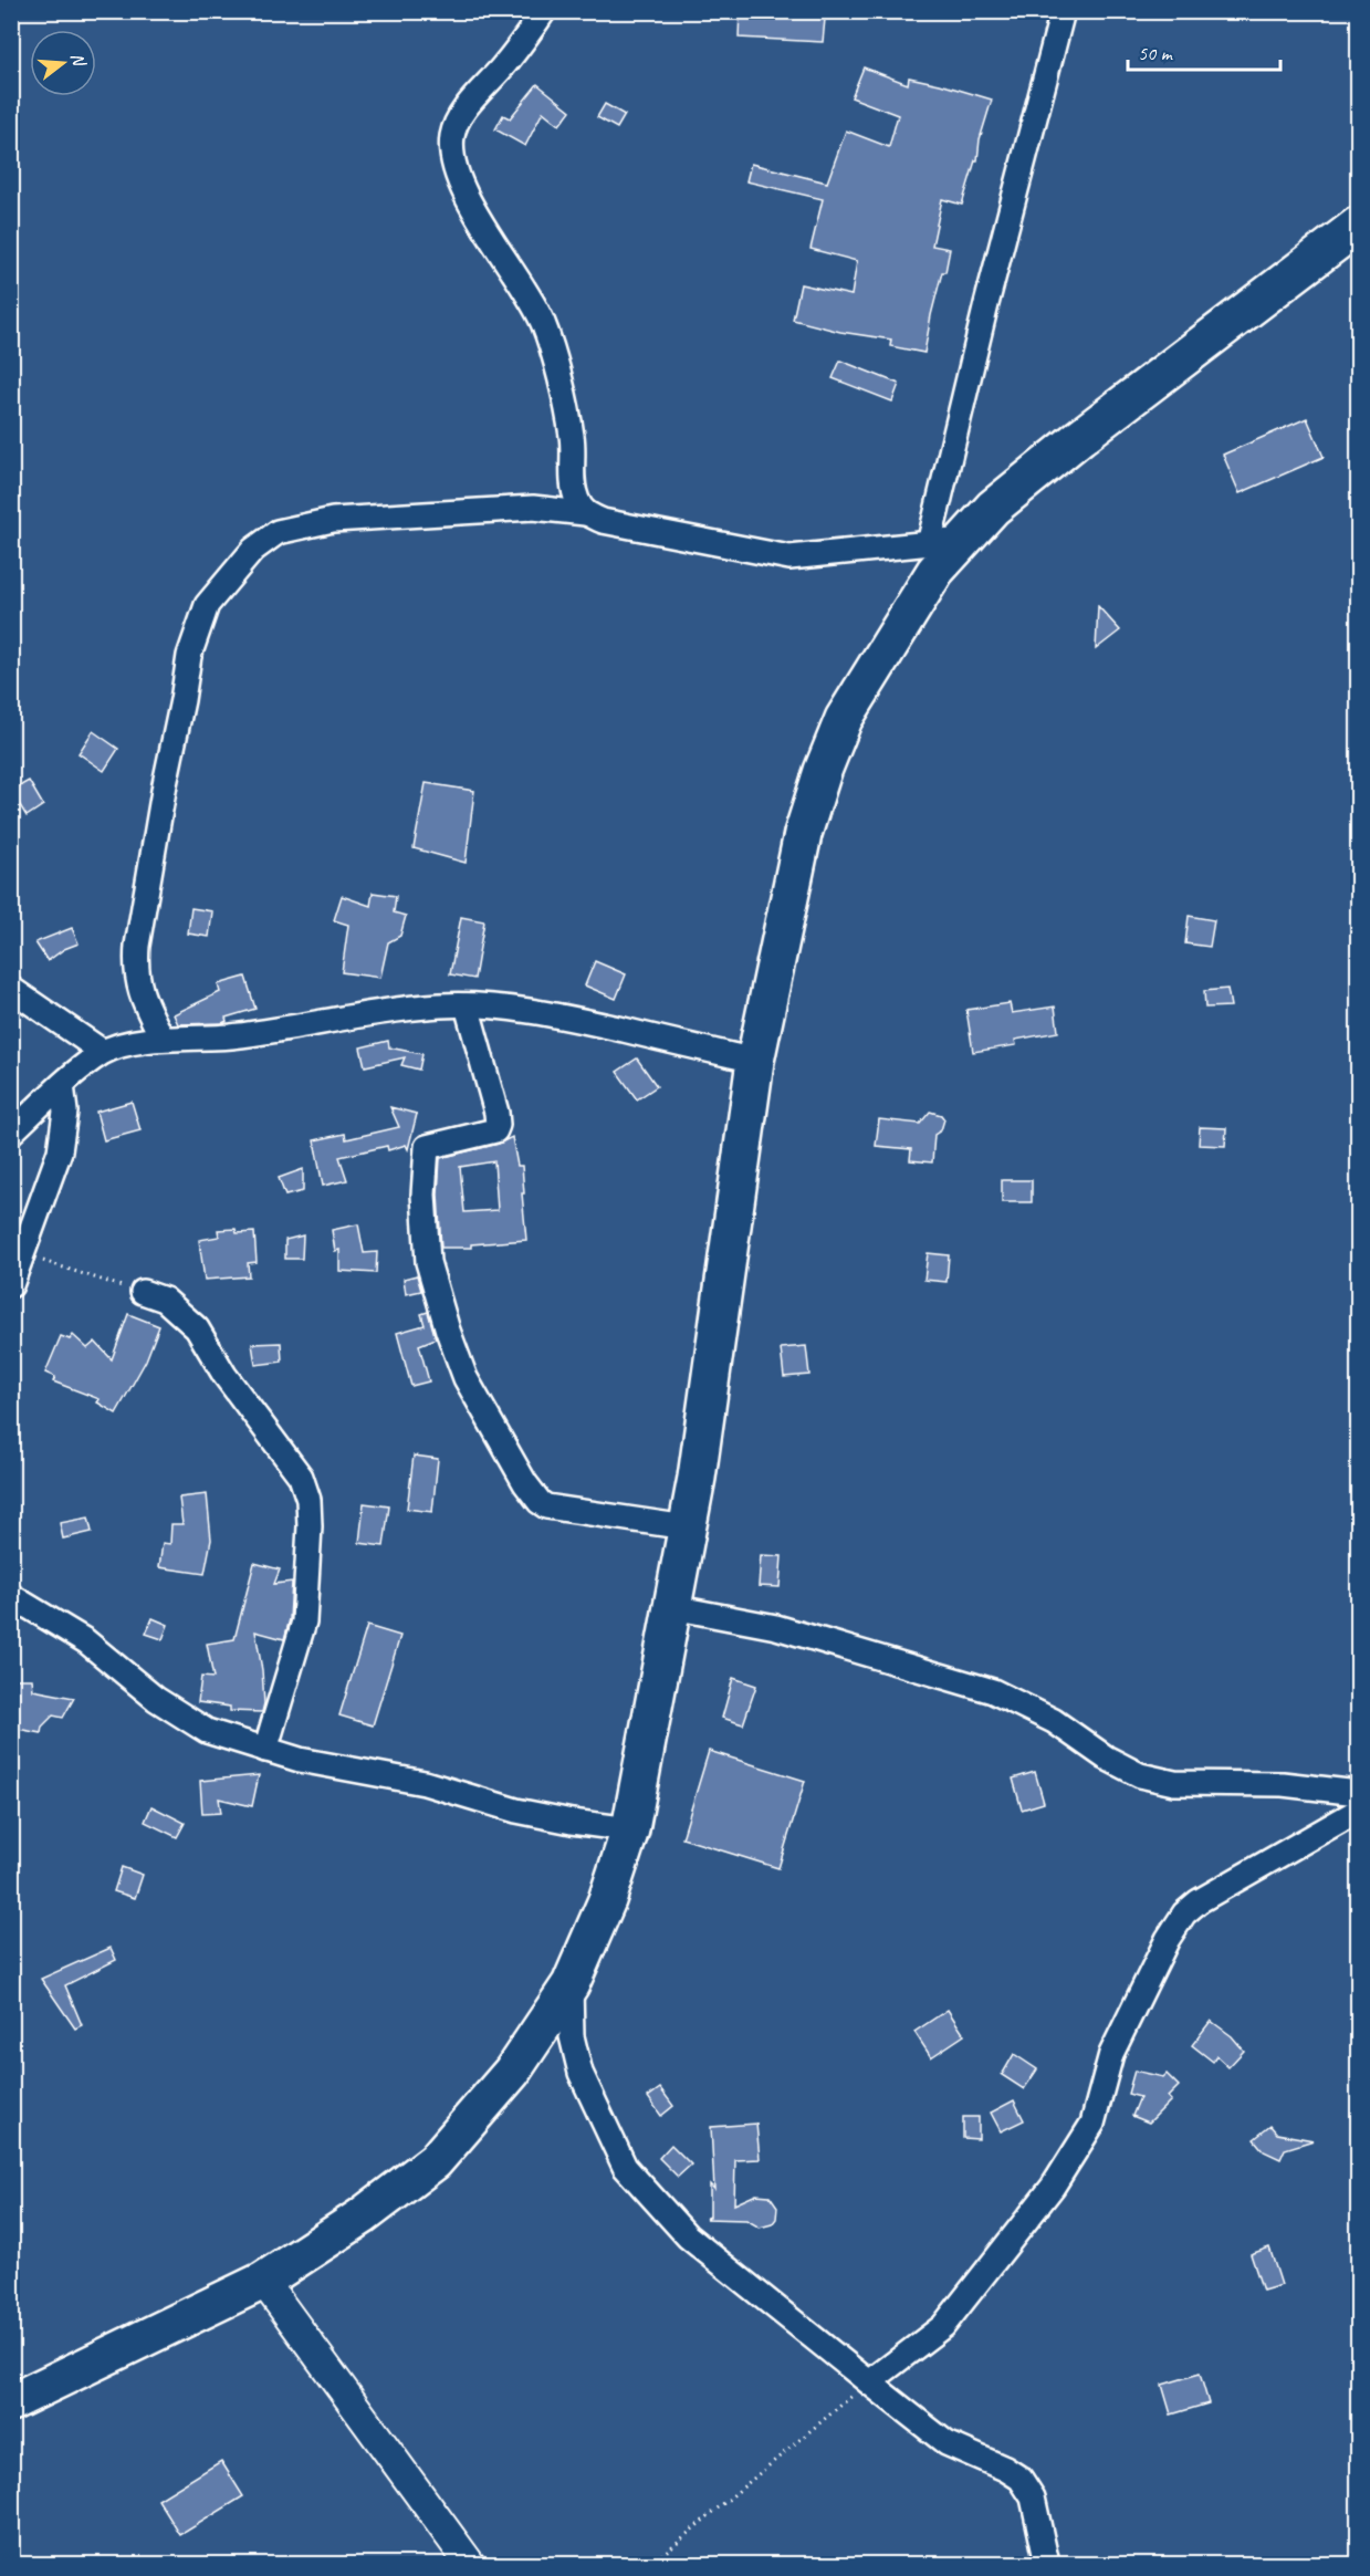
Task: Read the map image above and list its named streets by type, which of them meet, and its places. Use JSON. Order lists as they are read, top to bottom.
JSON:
{
  "scale_bar": "50 m",
  "north": "right"
}
